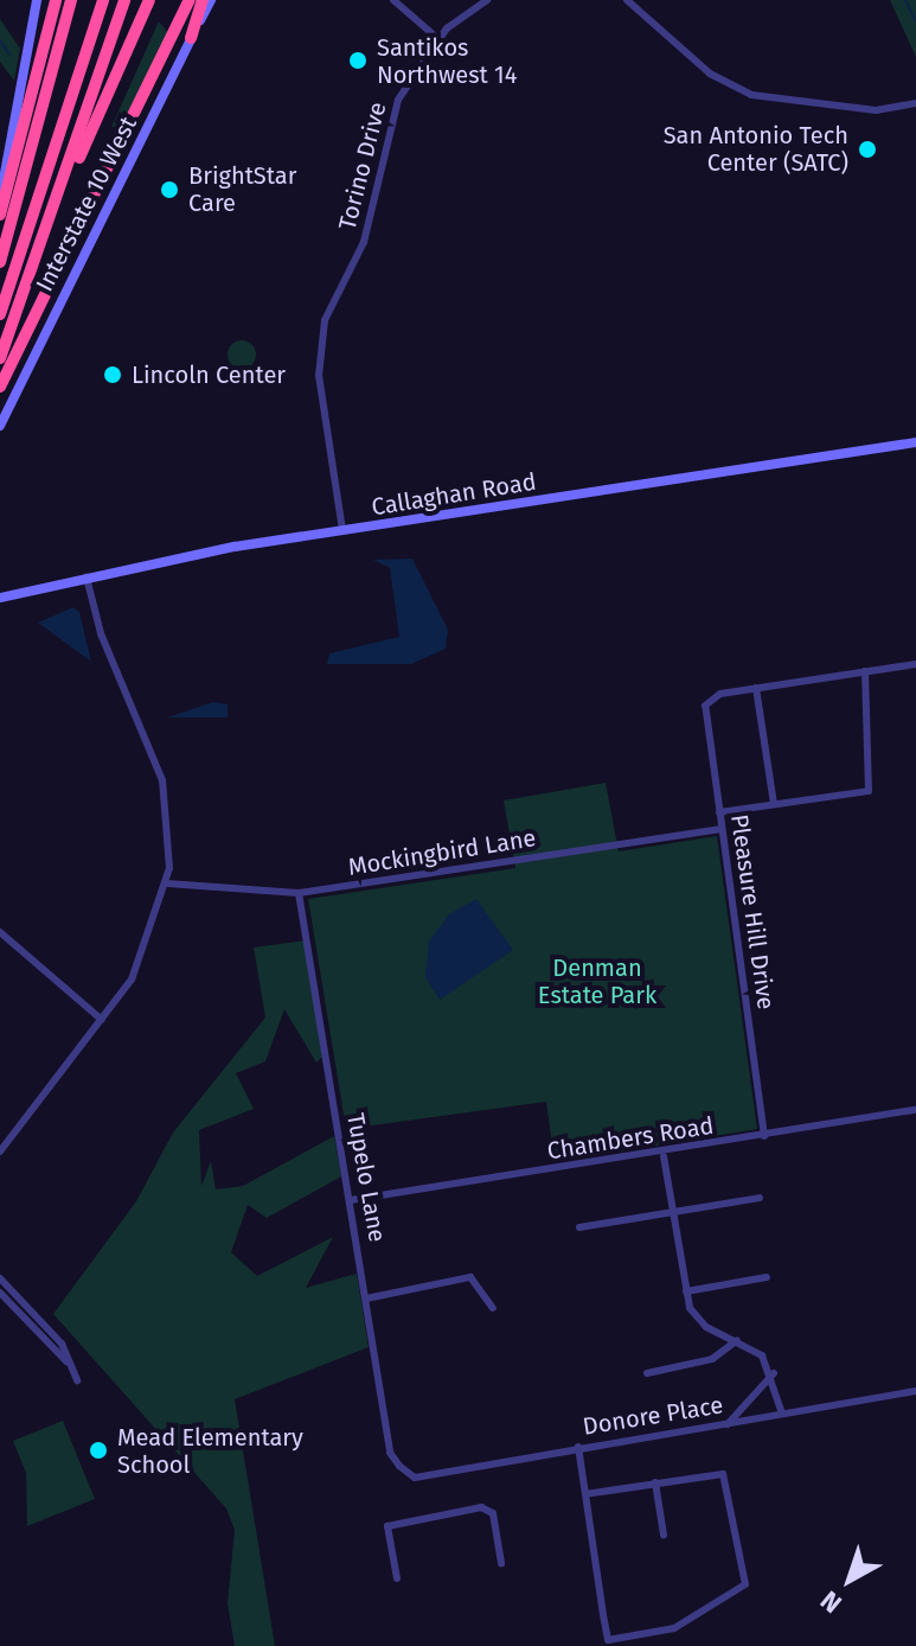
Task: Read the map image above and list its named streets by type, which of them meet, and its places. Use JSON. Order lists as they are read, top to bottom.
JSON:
{
  "streets": {
    "main road": ["Interstate 10 West", "Callaghan Road"],
    "street": [
      "Torino Drive",
      "Mockingbird Lane",
      "Pleasure Hill Drive",
      "Chambers Road",
      "Tupelo Lane",
      "Donore Place"
    ]
  },
  "crossings": [
    ["Torino Drive", "Callaghan Road"],
    ["Mockingbird Lane", "Pleasure Hill Drive"],
    ["Mockingbird Lane", "Tupelo Lane"],
    ["Pleasure Hill Drive", "Chambers Road"],
    ["Chambers Road", "Tupelo Lane"],
    ["Tupelo Lane", "Donore Place"]
  ],
  "parks": ["Denman Estate Park"],
  "places": [
    "Santikos Northwest 14",
    "San Antonio Tech Center (SATC)",
    "BrightStar Care",
    "Lincoln Center",
    "Mead Elementary School"
  ],
  "north": "bottom left"
}
